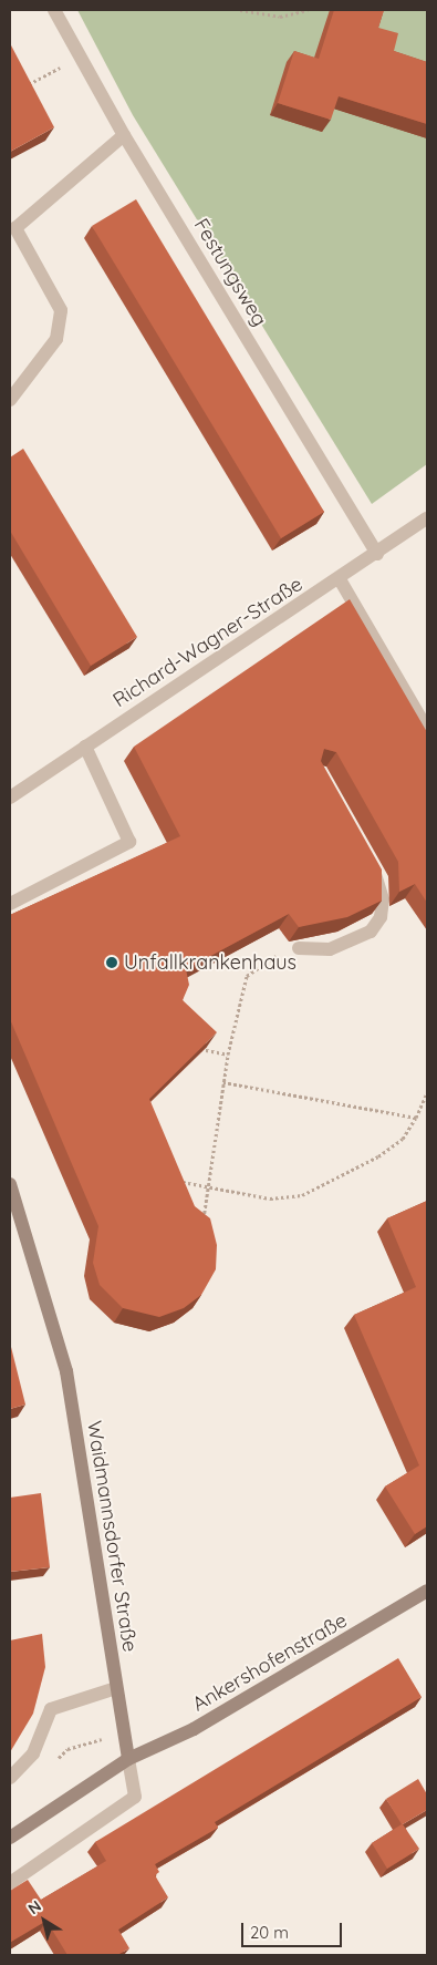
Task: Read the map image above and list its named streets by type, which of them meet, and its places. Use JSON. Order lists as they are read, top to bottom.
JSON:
{
  "streets": {
    "street": [
      "Festungsweg",
      "Richard-Wagner-Straße",
      "Waidmannsdorfer Straße",
      "Ankershofenstraße"
    ]
  },
  "crossings": [
    ["Festungsweg", "Richard-Wagner-Straße"],
    ["Waidmannsdorfer Straße", "Ankershofenstraße"]
  ],
  "places": ["Unfallkrankenhaus"],
  "scale_bar": "20 m",
  "north": "top left"
}
